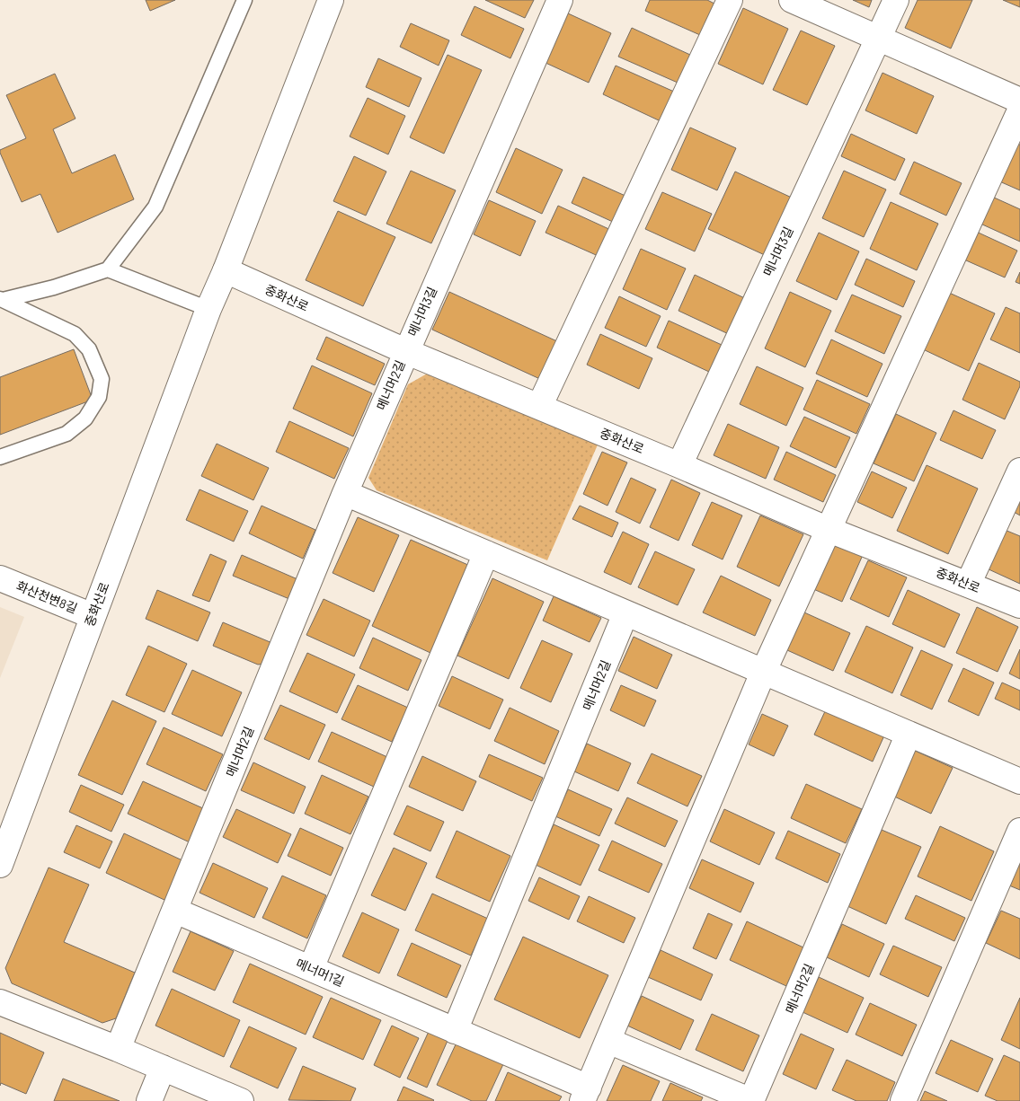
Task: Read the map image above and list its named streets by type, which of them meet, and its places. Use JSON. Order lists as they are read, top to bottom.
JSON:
{
  "streets": {
    "street": [
      "메너머3길",
      "중화산로",
      "메너머2길",
      "화산천변8길",
      "메너머1길"
    ]
  },
  "crossings": [
    ["메너머3길", "중화산로"],
    ["메너머3길", "메너머2길"],
    ["중화산로", "메너머2길"],
    ["중화산로", "화산천변8길"],
    ["메너머2길", "메너머1길"]
  ]
}
